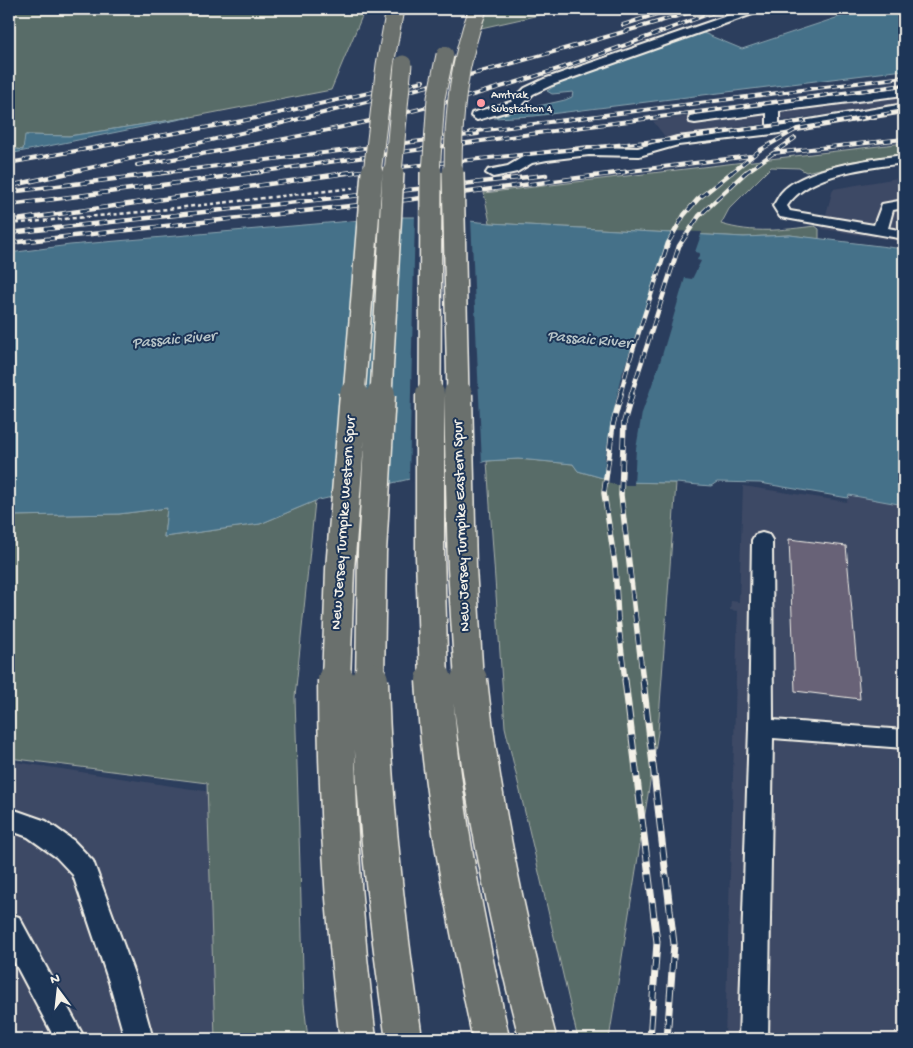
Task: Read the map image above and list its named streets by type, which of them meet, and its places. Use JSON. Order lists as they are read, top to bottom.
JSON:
{
  "streets": {
    "highway": ["New Jersey Turnpike Western Spur", "New Jersey Turnpike Eastern Spur"]
  },
  "water": ["Passaic River"],
  "places": ["Amtrak Substation 4"],
  "north": "top"
}
